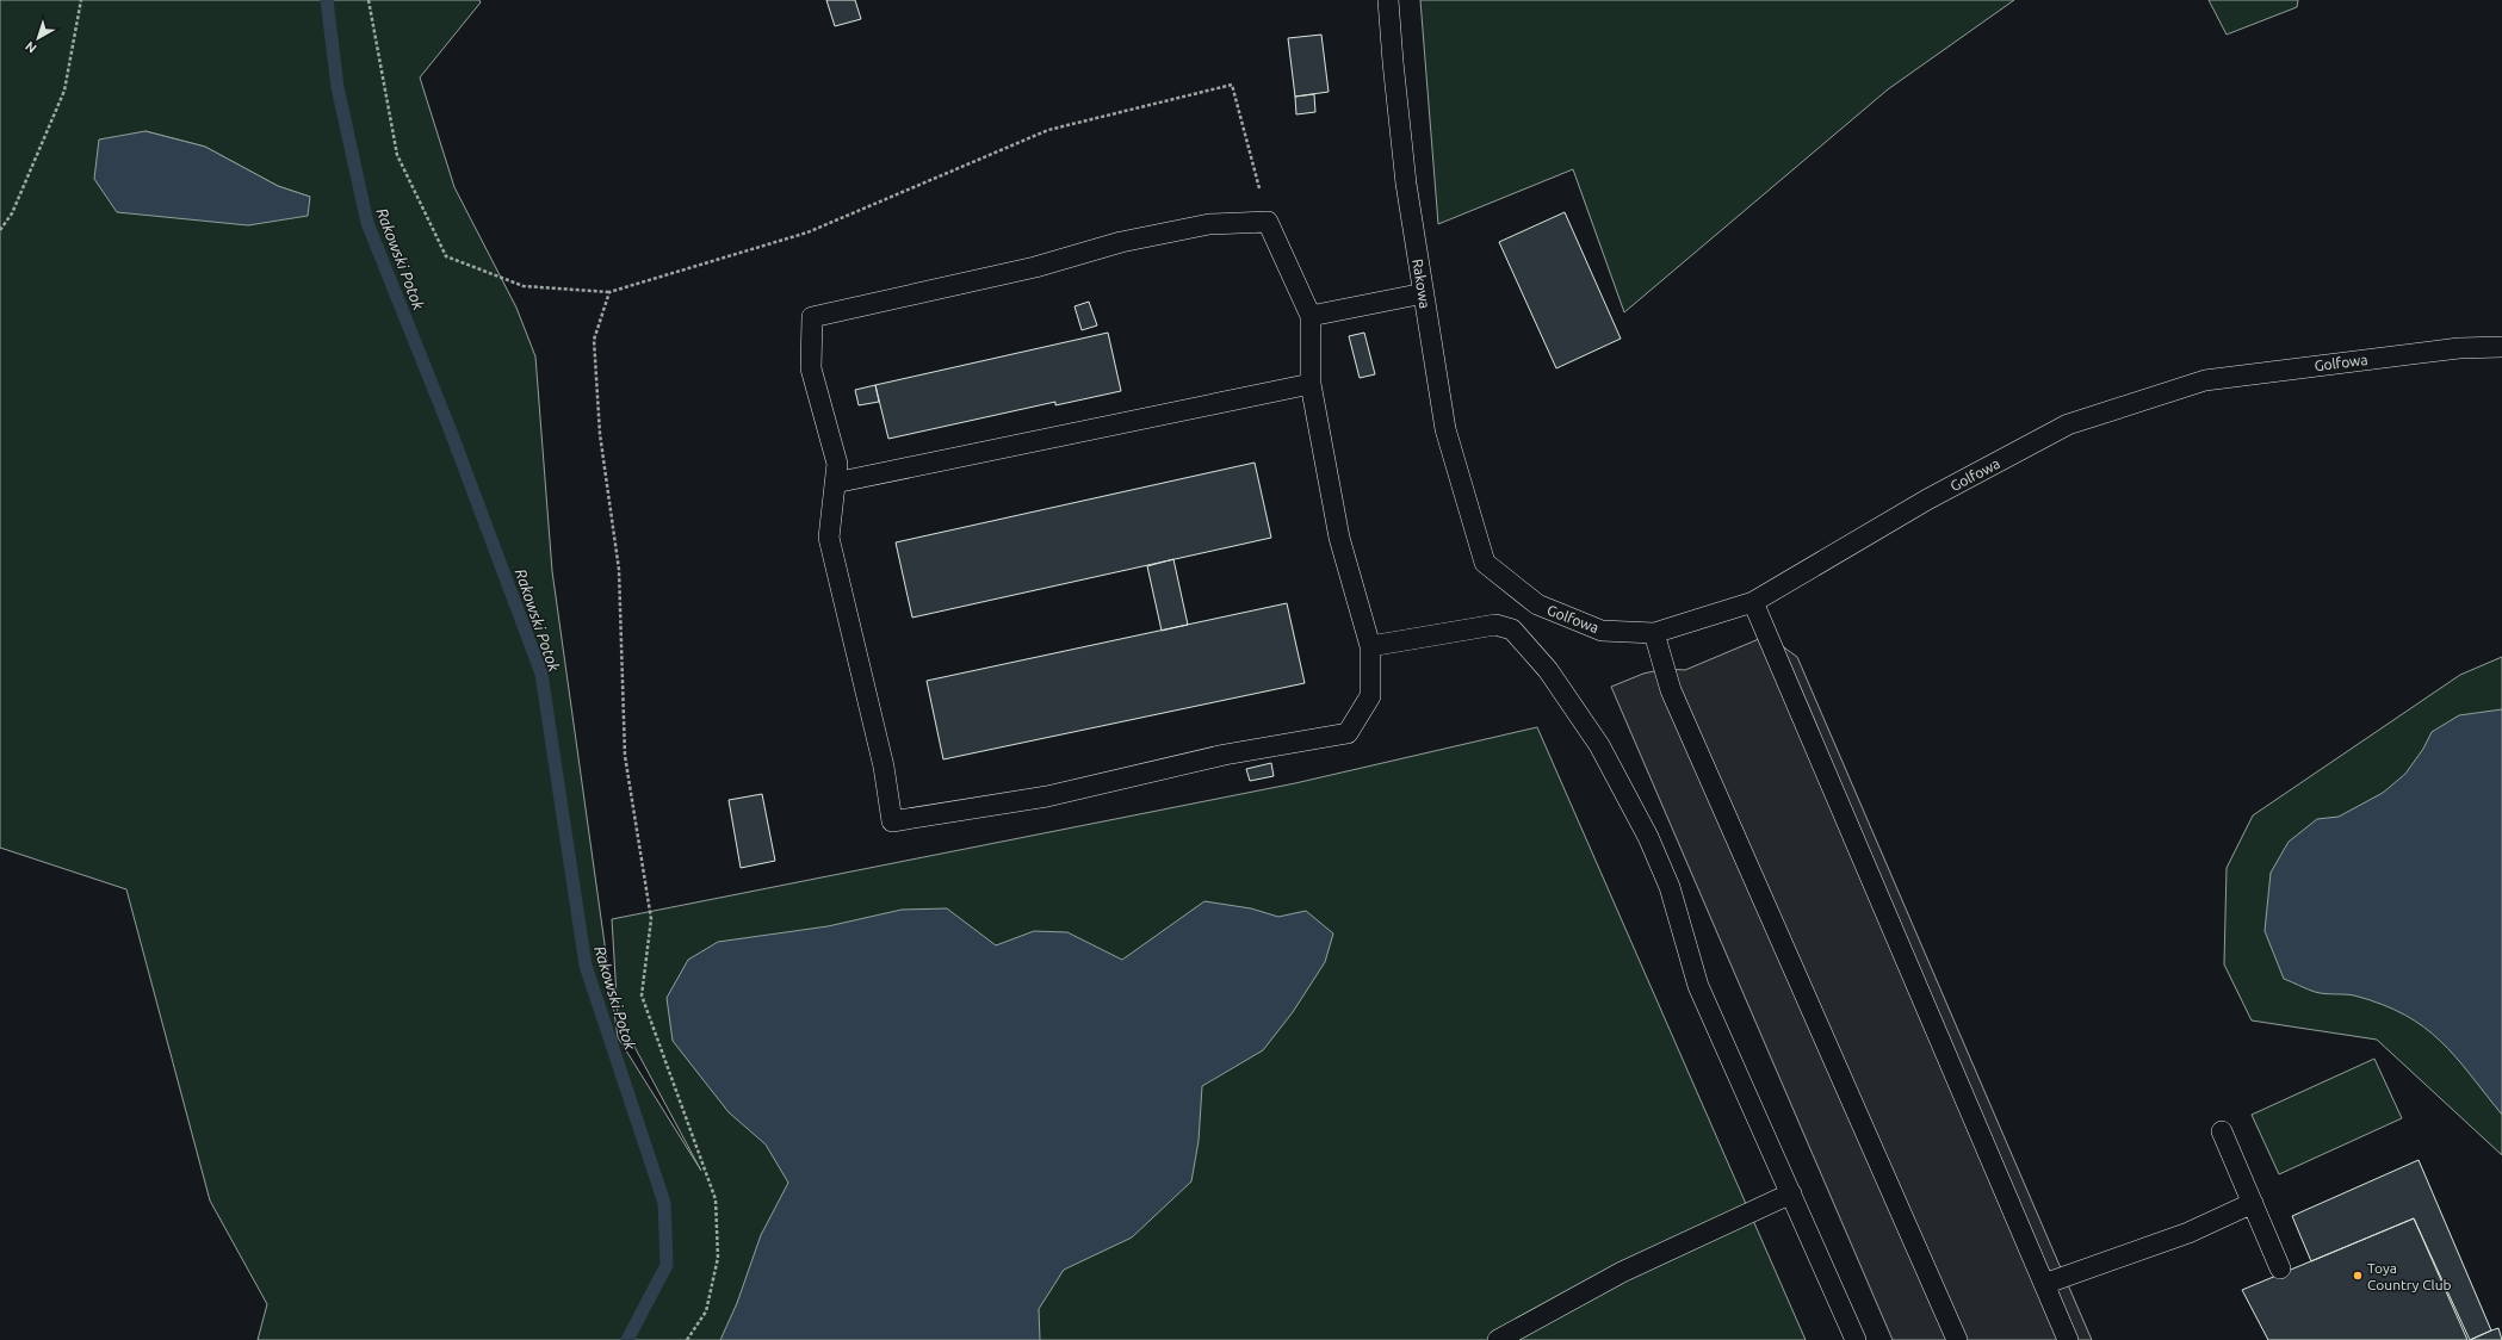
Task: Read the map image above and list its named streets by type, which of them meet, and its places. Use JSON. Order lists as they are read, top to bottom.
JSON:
{
  "streets": {
    "lane": ["Rakowa", "Golfowa"]
  },
  "crossings": [
    ["Rakowa", "Golfowa"]
  ],
  "water": ["Rakowski Potok"],
  "places": ["Toya Country Club"],
  "north": "bottom left"
}
